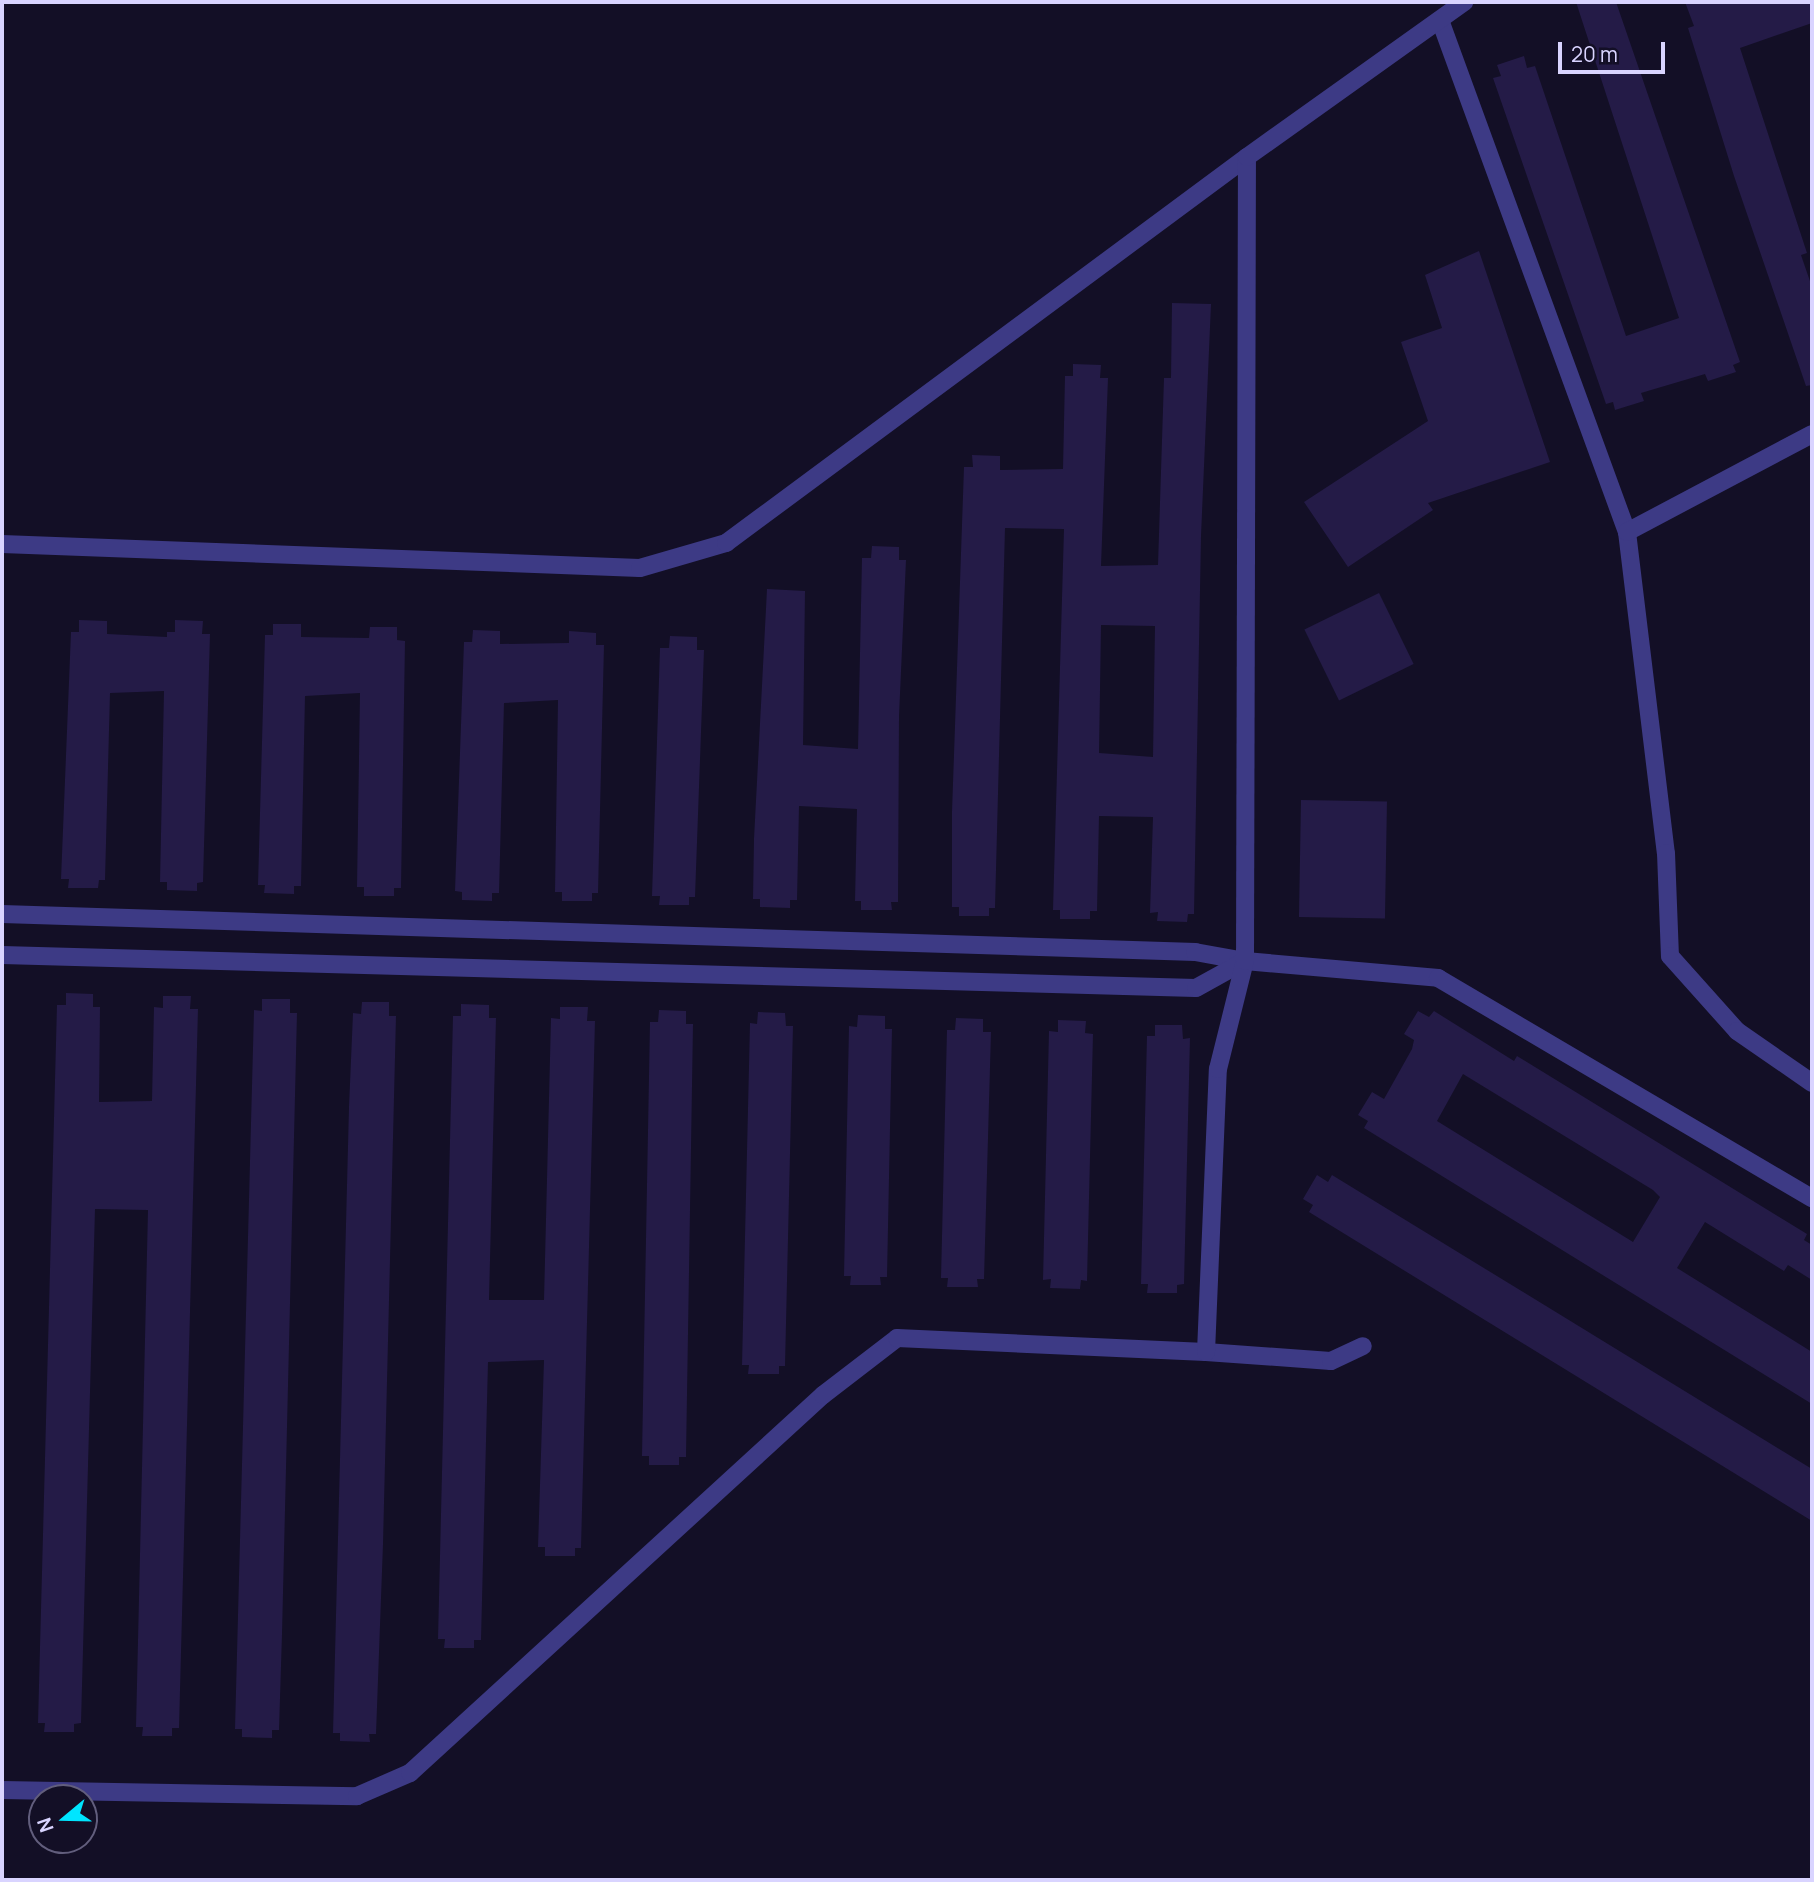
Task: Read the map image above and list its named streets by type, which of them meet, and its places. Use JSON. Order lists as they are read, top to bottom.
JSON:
{
  "scale_bar": "20 m",
  "north": "left"
}
